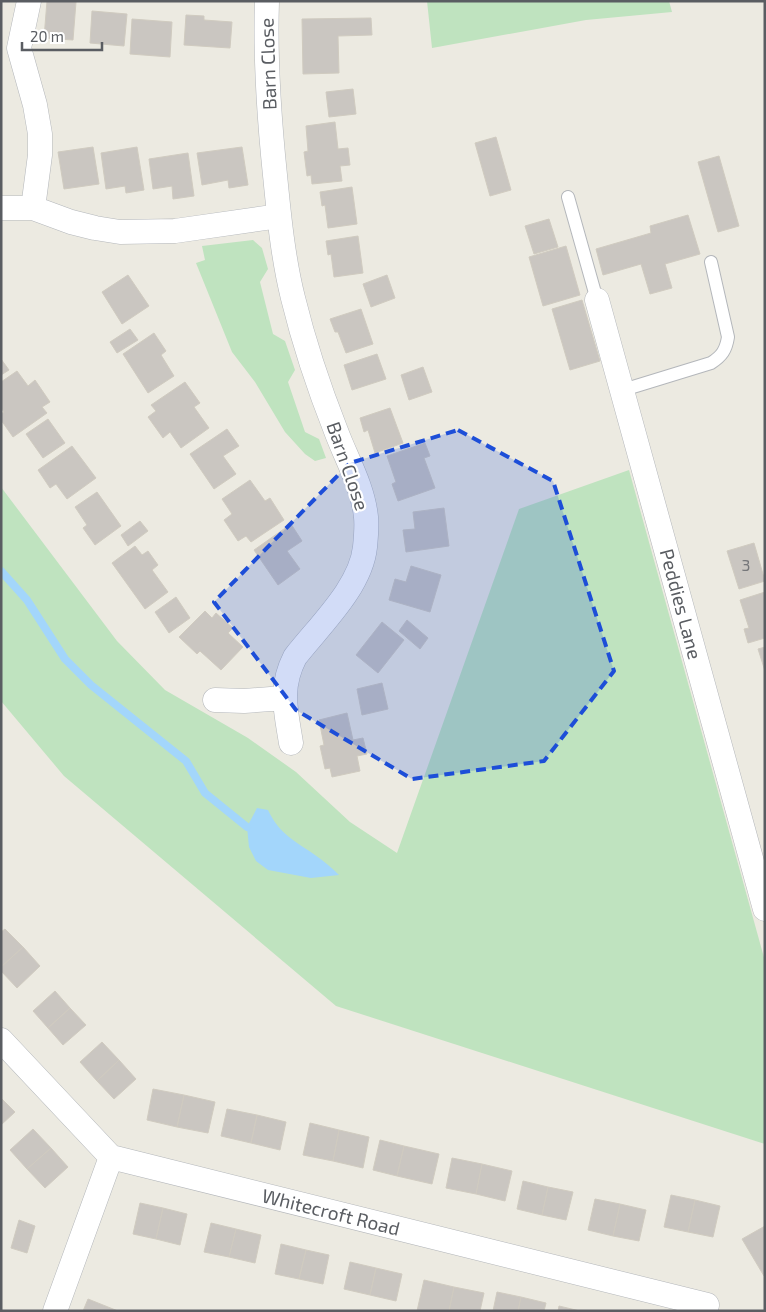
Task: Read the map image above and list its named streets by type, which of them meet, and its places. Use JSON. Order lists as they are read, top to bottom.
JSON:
{
  "streets": {
    "street": ["Barn Close", "Peddies Lane", "Whitecroft Road"]
  },
  "house_numbers": ["3"],
  "scale_bar": "20 m"
}
